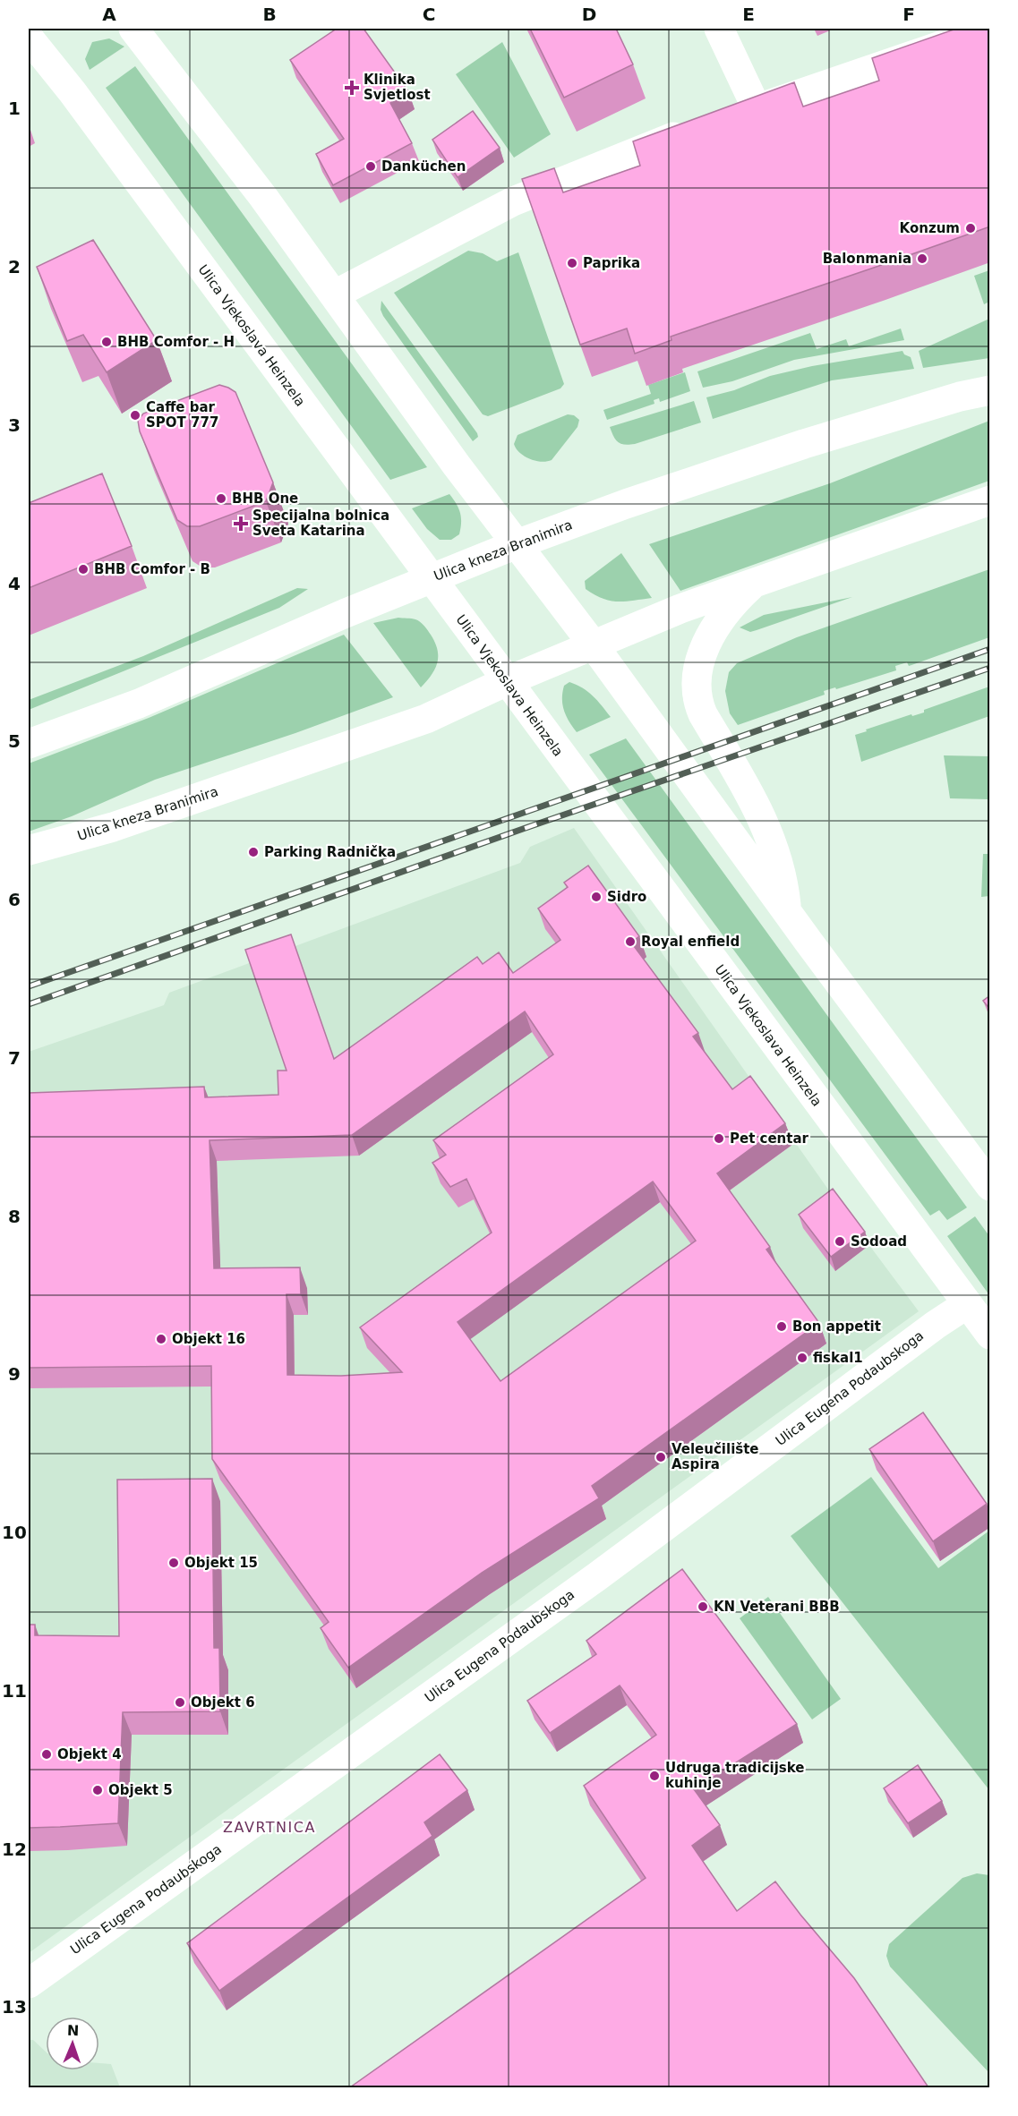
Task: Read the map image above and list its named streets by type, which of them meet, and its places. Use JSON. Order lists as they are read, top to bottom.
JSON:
{
  "streets": {
    "main road": ["Ulica Vjekoslava Heinzela", "Ulica kneza Branimira", "Ulica Eugena Podaubskoga"]
  },
  "crossings": [
    ["Ulica Vjekoslava Heinzela", "Ulica kneza Branimira"],
    ["Ulica Vjekoslava Heinzela", "Ulica Eugena Podaubskoga"]
  ],
  "districts": ["ZAVRTNICA"],
  "places": {
    "health": ["Klinika Svjetlost", "Specijalna bolnica Sveta Katarina"],
    "other": [
      "Danküchen",
      "Konzum",
      "Balonmania",
      "Paprika",
      "BHB Comfor - H",
      "Caffe bar SPOT 777",
      "BHB One",
      "BHB Comfor - B",
      "Parking Radnička",
      "Sidro",
      "Royal enfield",
      "Pet centar",
      "Sodoad",
      "Bon appetit",
      "Objekt 16",
      "fiskal1",
      "Veleučilište Aspira",
      "Objekt 15",
      "KN Veterani BBB",
      "Objekt 6",
      "Objekt 4",
      "Udruga tradicijske kuhinje",
      "Objekt 5"
    ]
  },
  "north": "top",
  "grid": {
    "columns": [
      "A",
      "B",
      "C",
      "D",
      "E",
      "F"
    ],
    "rows": [
      "1",
      "2",
      "3",
      "4",
      "5",
      "6",
      "7",
      "8",
      "9",
      "10",
      "11",
      "12",
      "13"
    ]
  }
}
